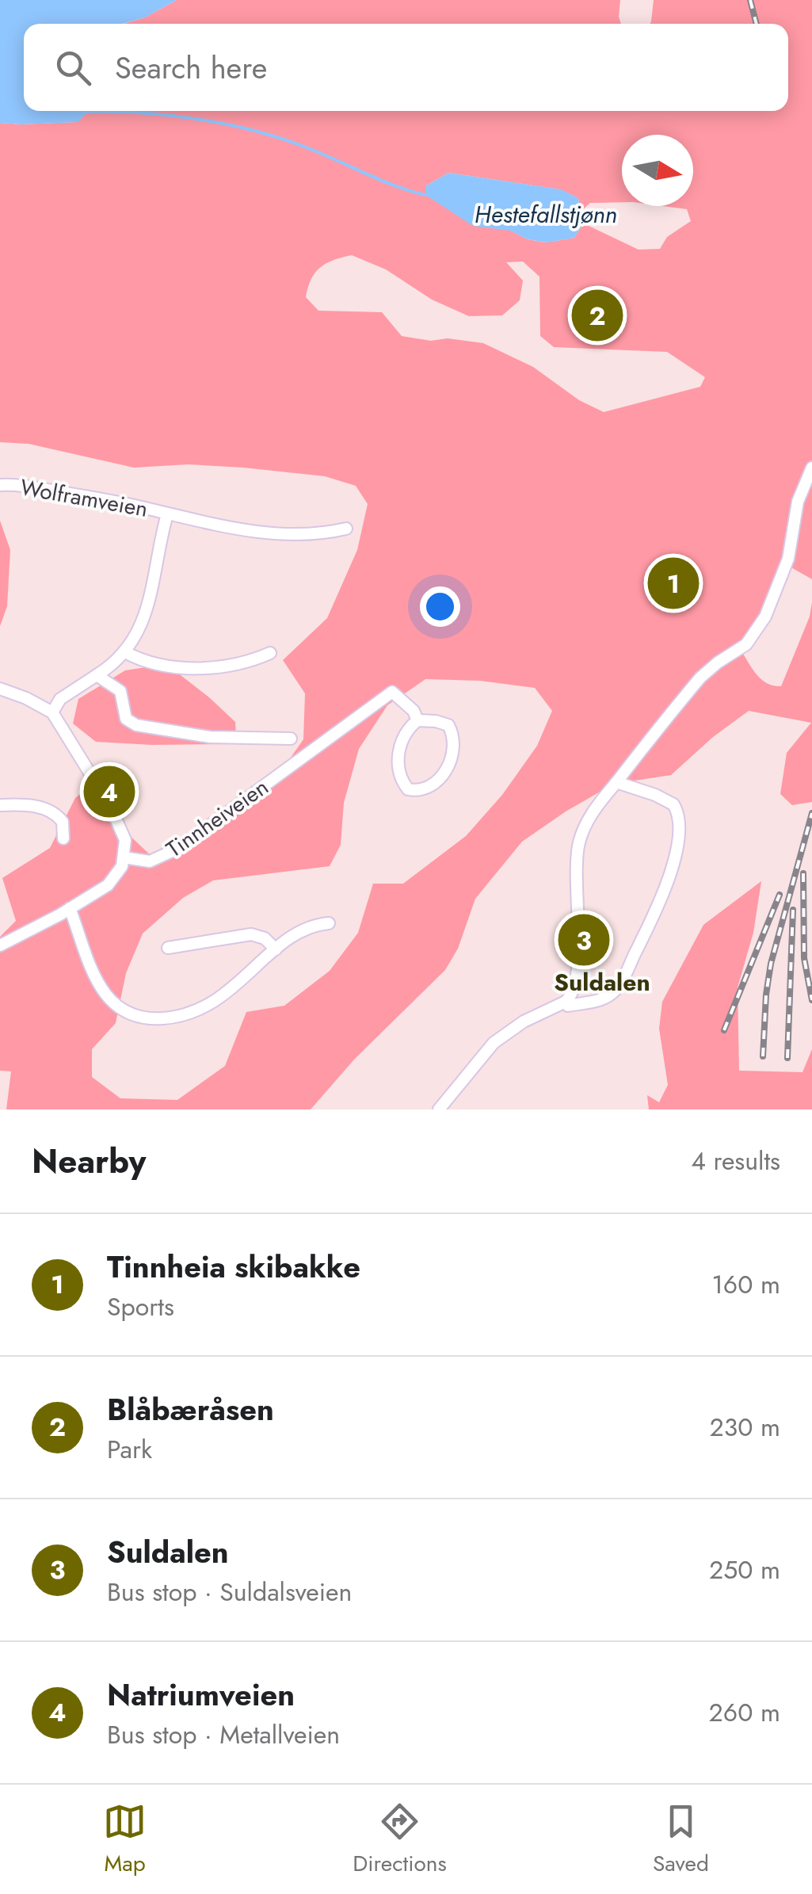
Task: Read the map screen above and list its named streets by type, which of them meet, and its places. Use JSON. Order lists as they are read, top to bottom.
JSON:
{
  "streets": {
    "street": ["Wolframveien", "Tinnheiveien"]
  },
  "districts": ["Suldalen"],
  "water": ["Hestefallstjønn"],
  "north": "right",
  "page": {
    "search": "Search here",
    "pins": [
      "2",
      "1",
      "4",
      "3"
    ],
    "heading": ["Nearby", "4 results"],
    "list": [
      {
        "mark": "1",
        "name": "Tinnheia skibakke",
        "note": "Sports",
        "value": "160 m"
      },
      {
        "mark": "2",
        "name": "Blåbæråsen",
        "note": "Park",
        "value": "230 m"
      },
      {
        "mark": "3",
        "name": "Suldalen",
        "note": "Bus stop · Suldalsveien",
        "value": "250 m"
      },
      {
        "mark": "4",
        "name": "Natriumveien",
        "note": "Bus stop · Metallveien",
        "value": "260 m"
      }
    ],
    "nav": ["Map", "Directions", "Saved"]
  }
}
